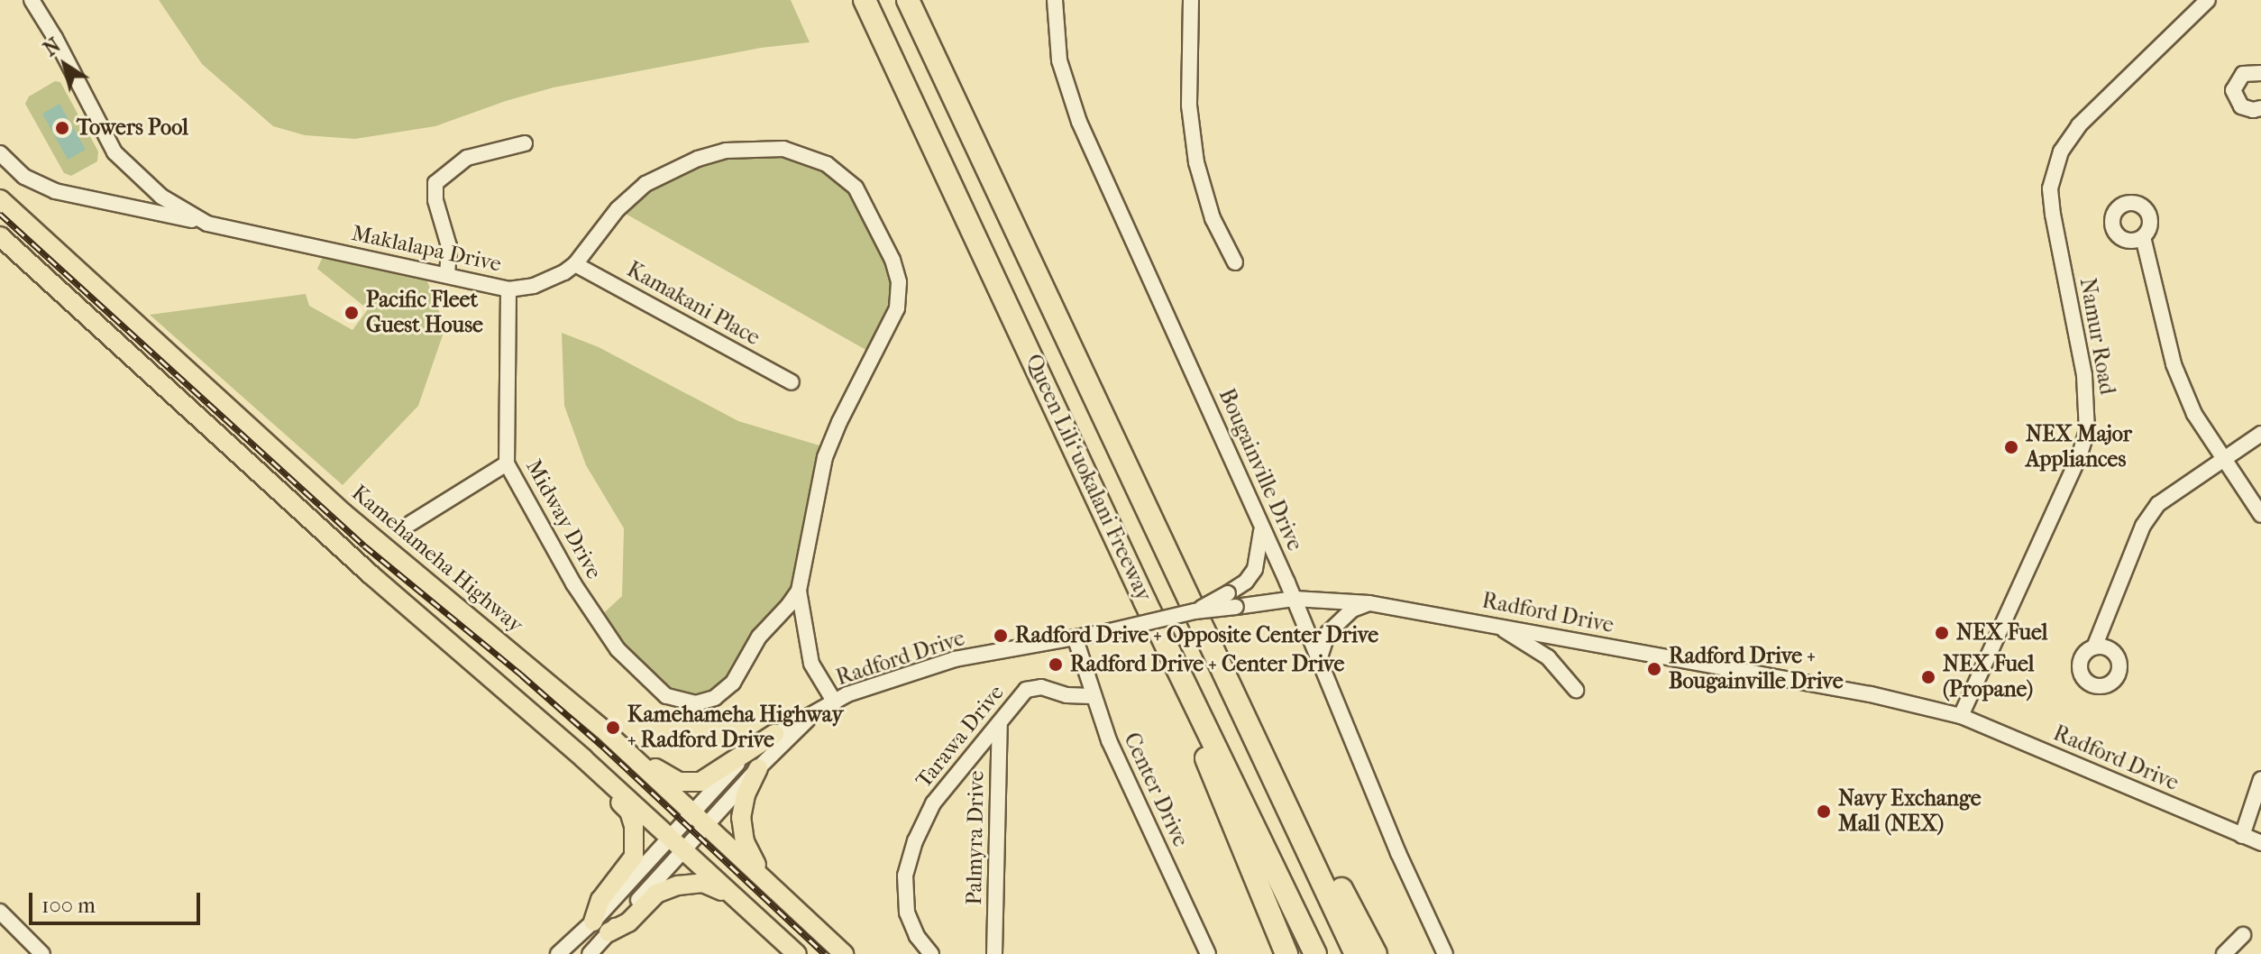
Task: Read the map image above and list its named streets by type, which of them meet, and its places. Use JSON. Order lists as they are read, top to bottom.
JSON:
{
  "streets": {
    "highway": ["Queen Liliʻuokalani Freeway"],
    "main road": ["Kamehameha Highway"],
    "street": [
      "Maklalapa Drive",
      "Kamakani Place",
      "Namur Road",
      "Bougainville Drive",
      "Midway Drive",
      "Radford Drive",
      "Tarawa Drive",
      "Center Drive",
      "Palmyra Drive"
    ]
  },
  "crossings": [
    ["Maklalapa Drive", "Kamakani Place"],
    ["Maklalapa Drive", "Midway Drive"],
    ["Namur Road", "Radford Drive"],
    ["Bougainville Drive", "Radford Drive"],
    ["Kamehameha Highway", "Radford Drive"],
    ["Radford Drive", "Center Drive"],
    ["Tarawa Drive", "Center Drive"],
    ["Tarawa Drive", "Palmyra Drive"]
  ],
  "places": [
    "Towers Pool",
    "Pacific Fleet Guest House",
    "NEX Major Appliances",
    "NEX Fuel",
    "Radford Drive + Opposite Center Drive",
    "Radford Drive + Center Drive",
    "Radford Drive + Bougainville Drive",
    "NEX Fuel (Propane)",
    "Kamehameha Highway + Radford Drive",
    "Navy Exchange Mall (NEX)"
  ],
  "scale_bar": "100 m",
  "north": "top left"
}
